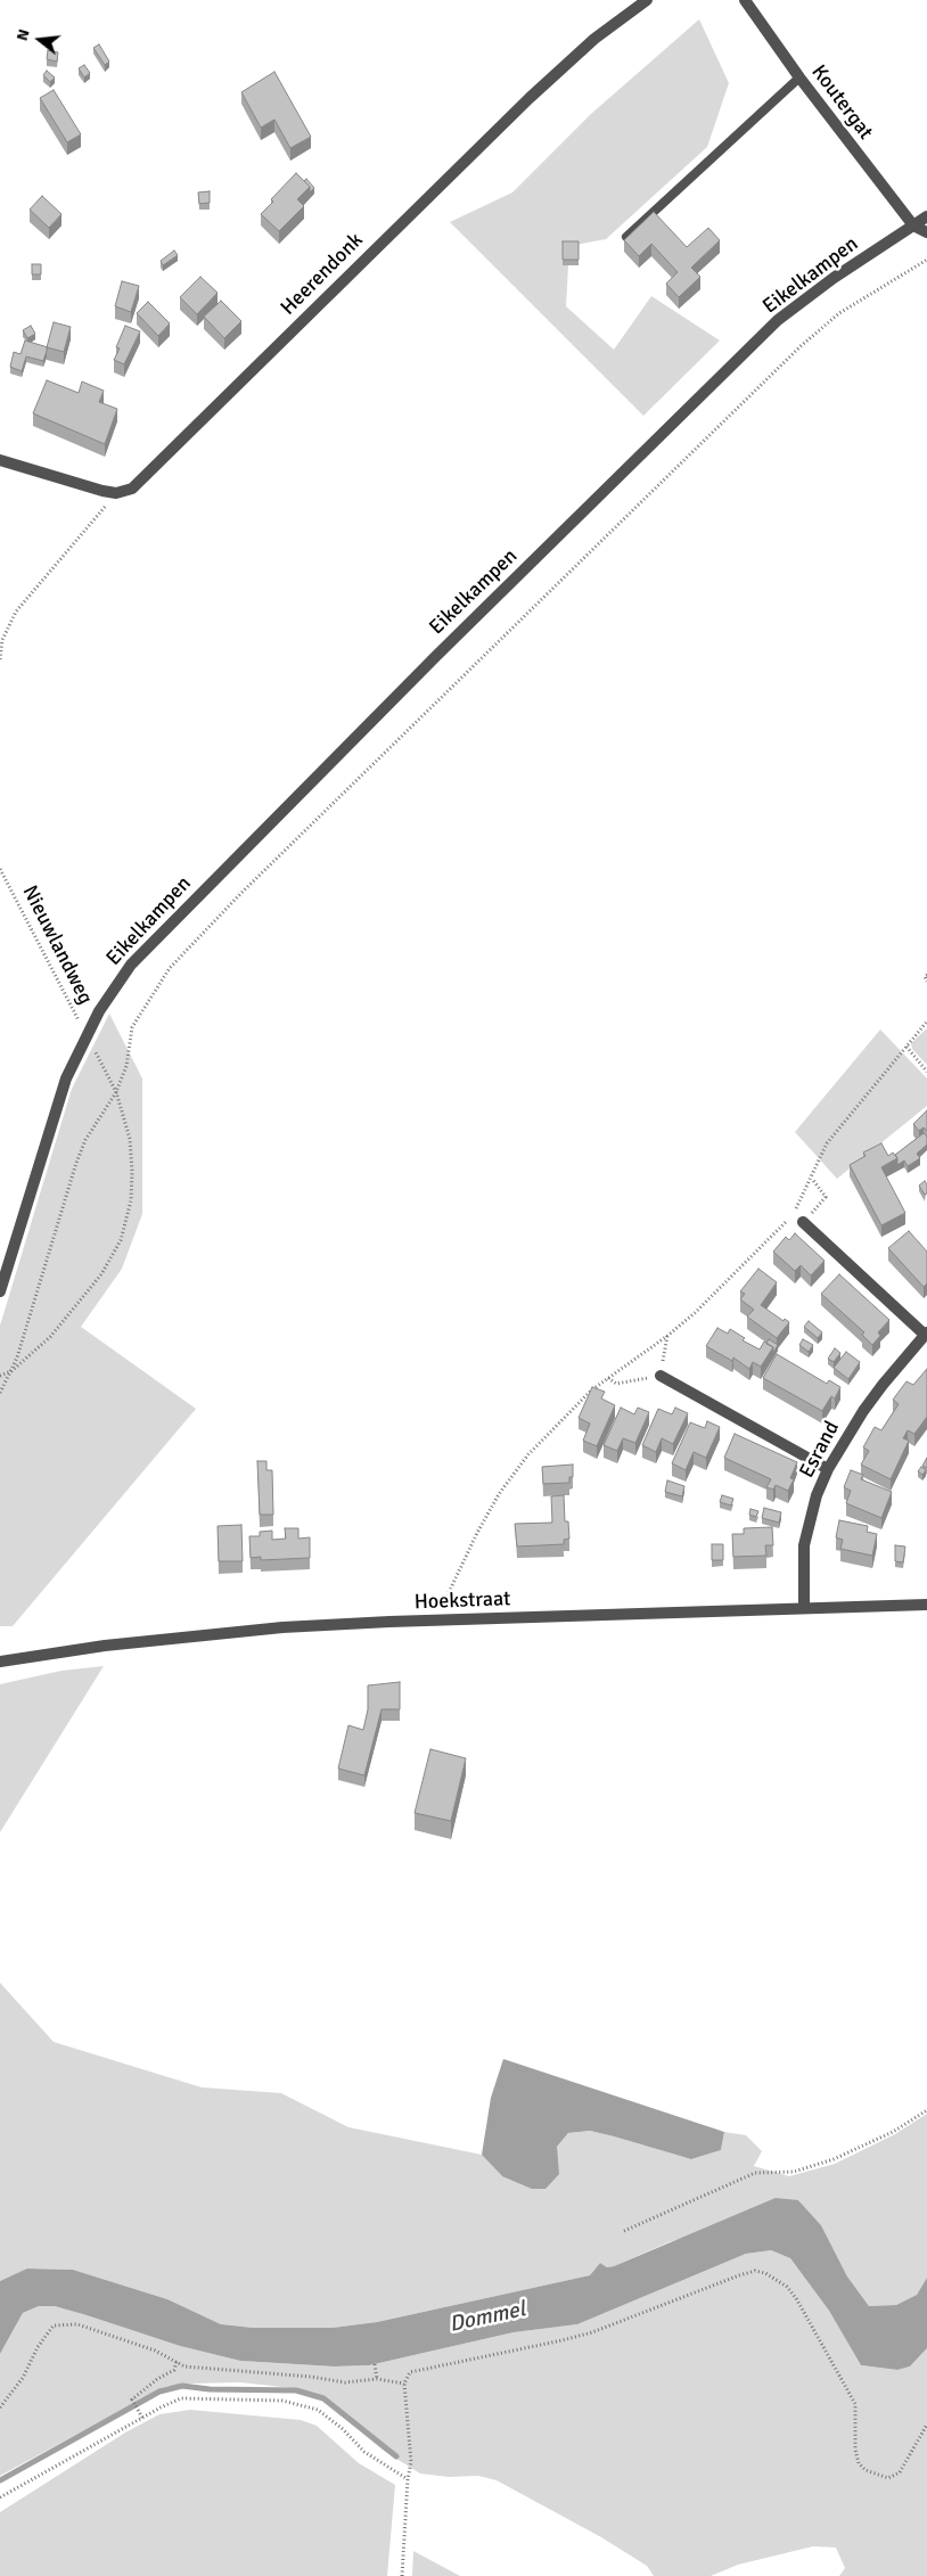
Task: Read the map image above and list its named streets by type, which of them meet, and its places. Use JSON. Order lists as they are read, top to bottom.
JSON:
{
  "streets": {
    "street": [
      "Koutergat",
      "Heerendonk",
      "Eikelkampen",
      "Esrand",
      "Hoekstraat"
    ],
    "path": ["Nieuwlandweg"]
  },
  "crossings": [
    ["Koutergat", "Eikelkampen"],
    ["Eikelkampen", "Nieuwlandweg"],
    ["Esrand", "Hoekstraat"]
  ],
  "water": ["Dommel"],
  "north": "left"
}
